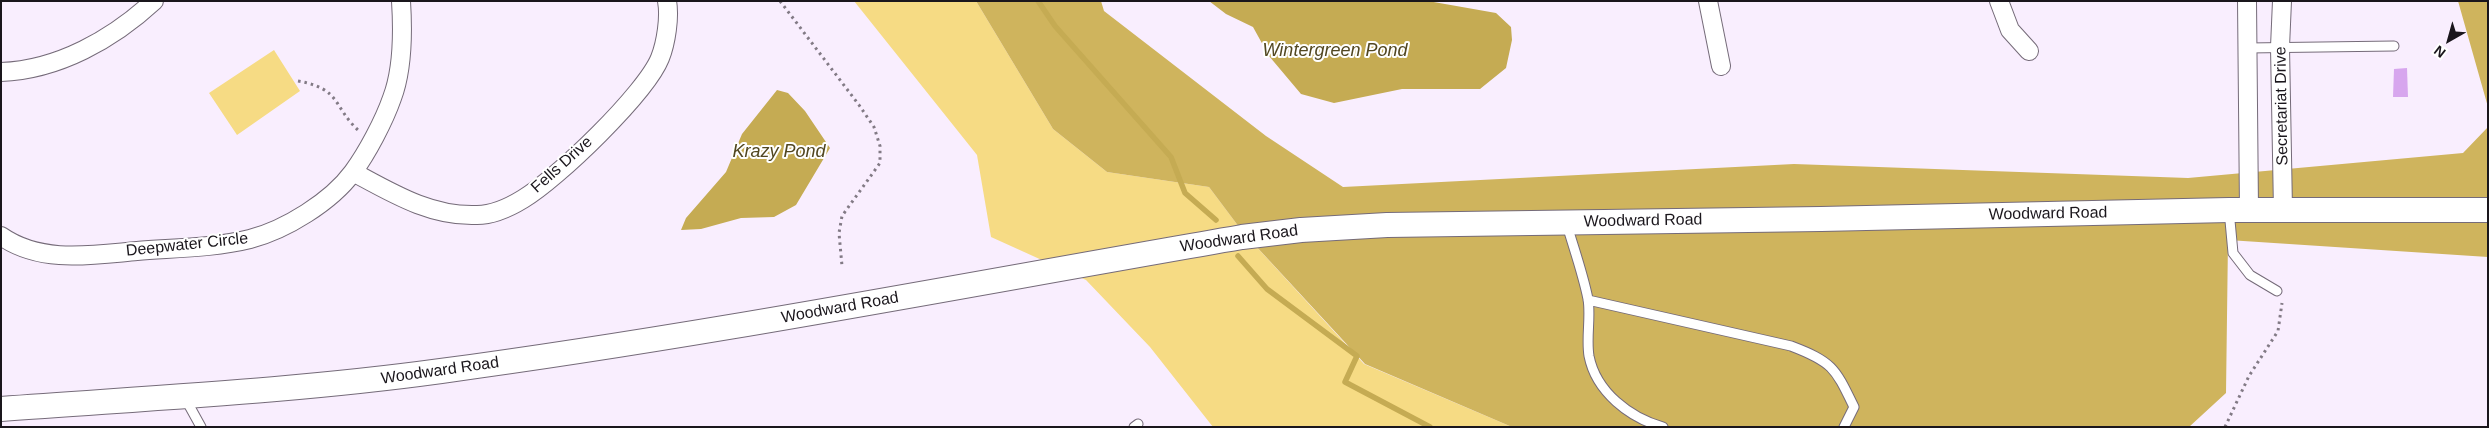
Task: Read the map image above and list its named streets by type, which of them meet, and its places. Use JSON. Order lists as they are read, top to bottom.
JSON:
{
  "streets": {
    "street": [
      "Secretariat Drive",
      "Fells Drive",
      "Woodward Road",
      "Deepwater Circle"
    ]
  },
  "crossings": [
    ["Secretariat Drive", "Woodward Road"],
    ["Fells Drive", "Deepwater Circle"]
  ],
  "water": ["Wintergreen Pond", "Krazy Pond"],
  "north": "bottom left"
}
